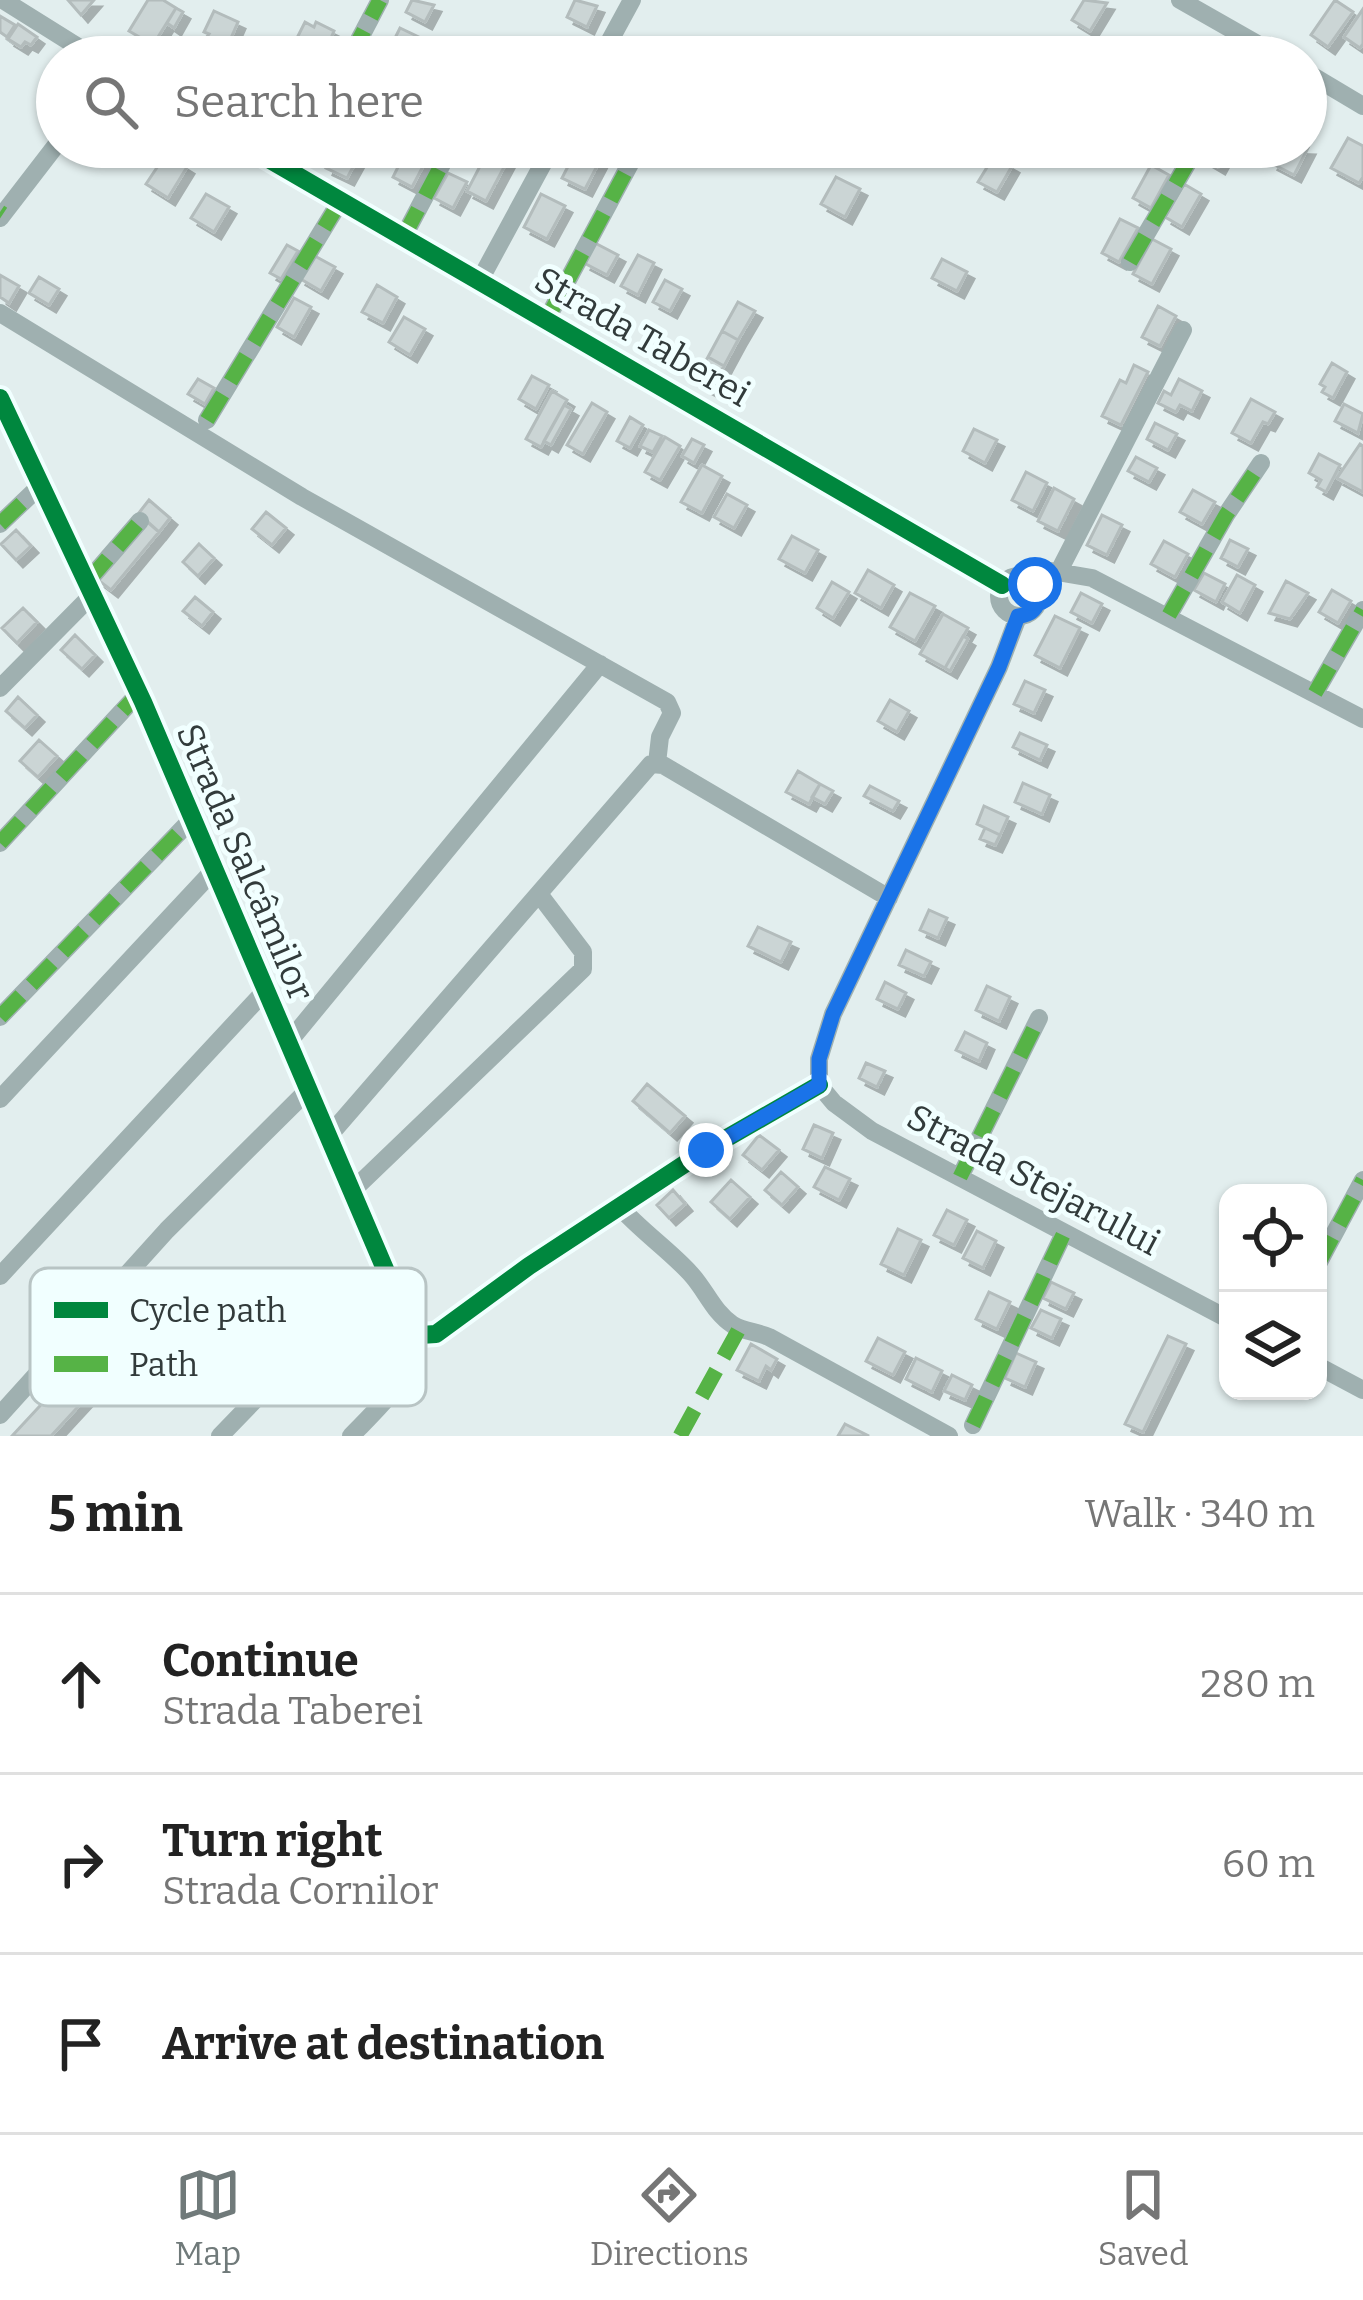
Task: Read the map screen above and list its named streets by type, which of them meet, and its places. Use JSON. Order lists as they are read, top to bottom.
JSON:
{
  "streets": {
    "street": ["Strada Taberei", "Strada Salcâmilor", "Strada Stejarului"]
  },
  "legend": ["Cycle path", "Path"],
  "page": {
    "search": "Search here",
    "heading": ["5 min", "Walk · 340 m"],
    "list": [
      ["Continue", "Strada Taberei", "280 m"],
      ["Turn right", "Strada Cornilor", "60 m"],
      "Arrive at destination"
    ],
    "nav": ["Map", "Directions", "Saved"]
  }
}
